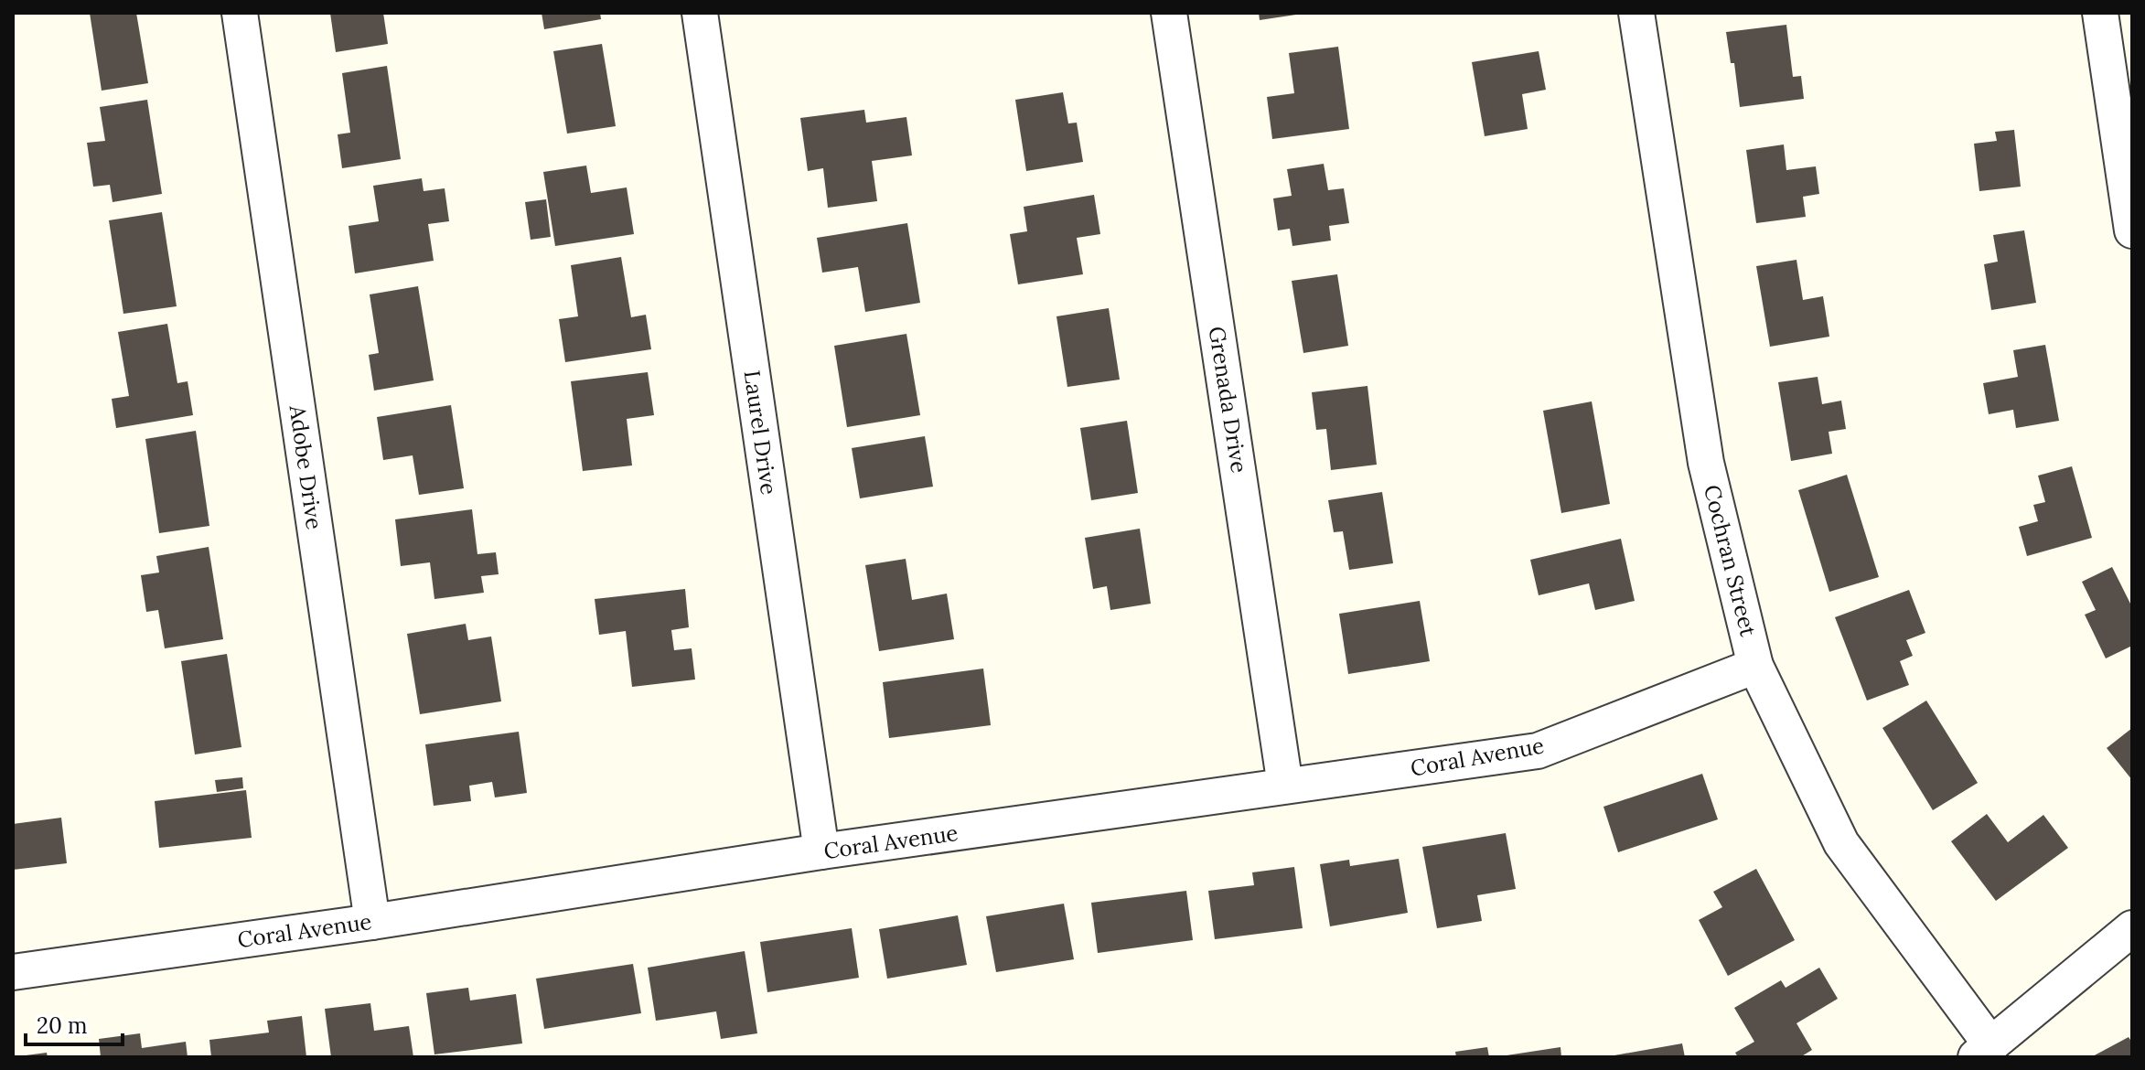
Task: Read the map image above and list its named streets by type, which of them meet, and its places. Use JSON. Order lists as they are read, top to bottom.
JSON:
{
  "streets": {
    "street": [
      "Grenada Drive",
      "Laurel Drive",
      "Adobe Drive",
      "Cochran Street",
      "Coral Avenue"
    ]
  },
  "crossings": [
    ["Grenada Drive", "Coral Avenue"],
    ["Laurel Drive", "Coral Avenue"],
    ["Adobe Drive", "Coral Avenue"],
    ["Cochran Street", "Coral Avenue"]
  ],
  "scale_bar": "20 m"
}
